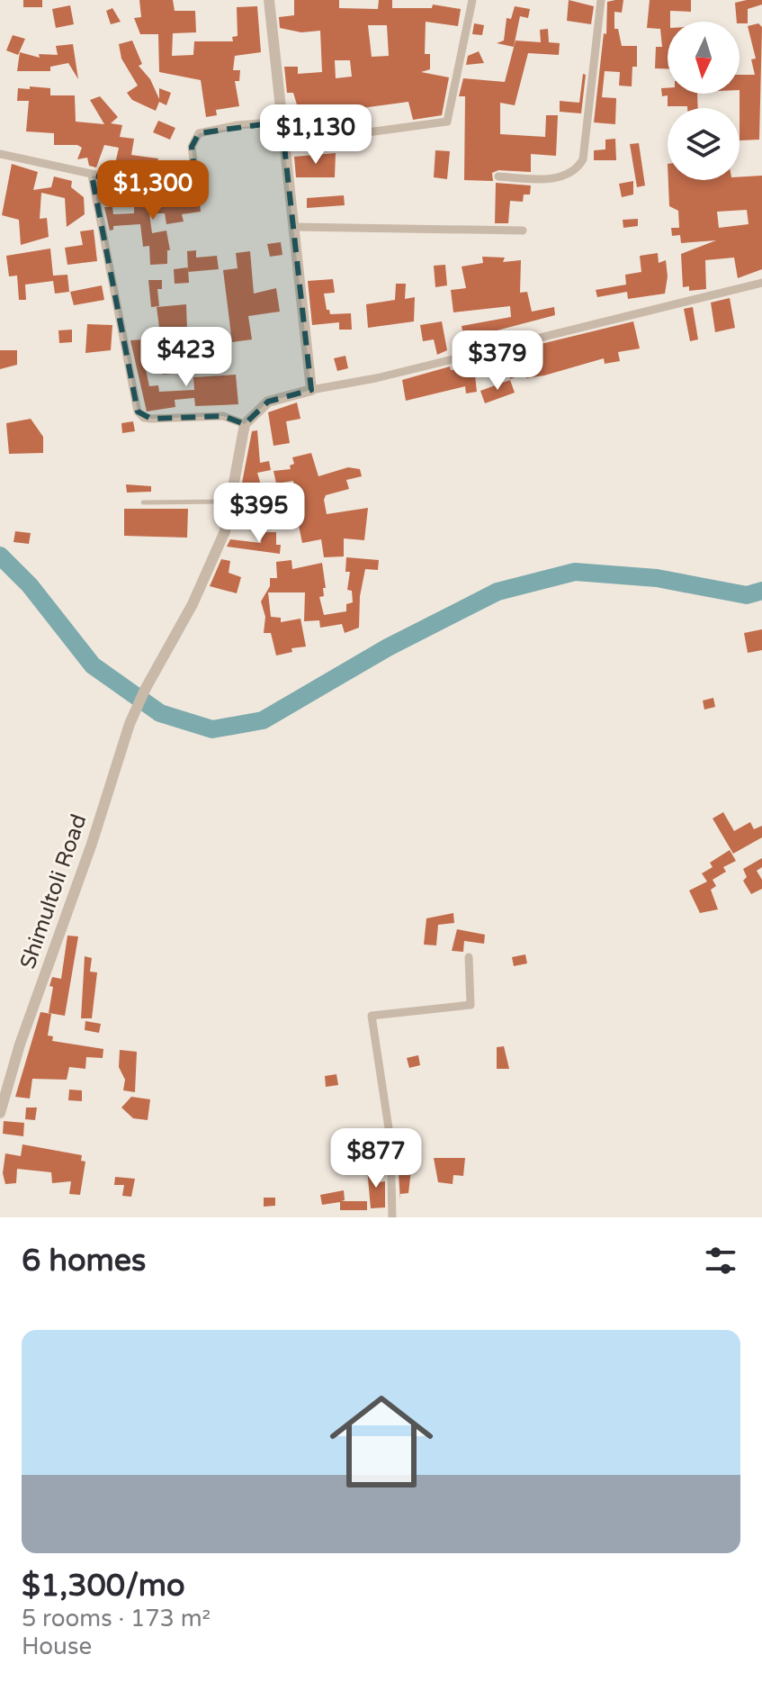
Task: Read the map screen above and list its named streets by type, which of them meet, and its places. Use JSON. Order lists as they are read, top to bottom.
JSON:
{
  "streets": {
    "street": ["Shimultoli Road"]
  },
  "north": "bottom",
  "page": {
    "price": [
      "$1,130",
      "$1,300",
      "$423",
      "$379",
      "$395",
      "$877"
    ],
    "heading": "6 homes",
    "list": [
      {
        "name": "$1,300/mo",
        "note": "5 rooms · 173 m² · House"
      }
    ]
  }
}
